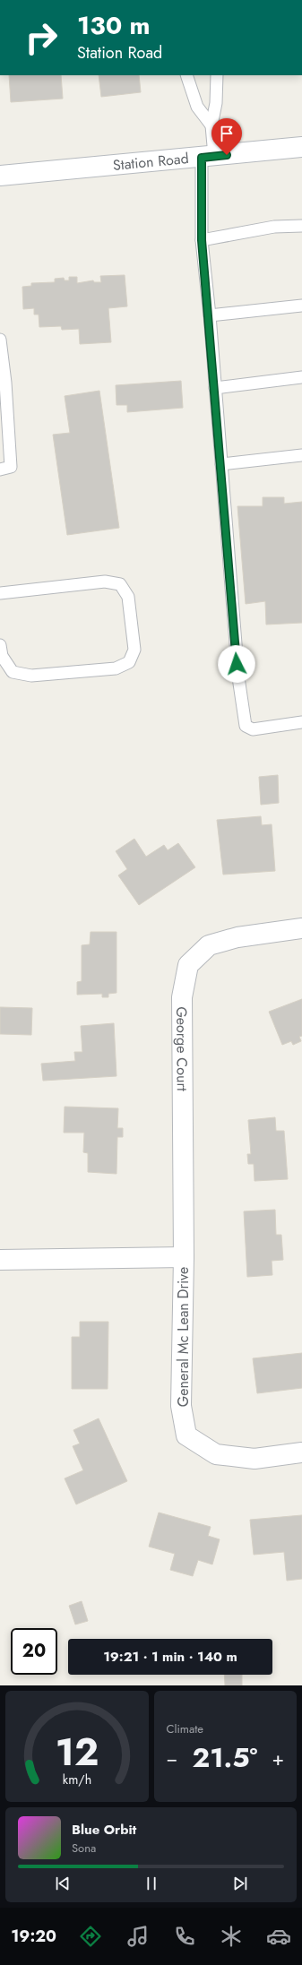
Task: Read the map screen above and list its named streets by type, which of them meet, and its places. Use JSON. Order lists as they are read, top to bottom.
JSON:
{
  "streets": {
    "street": ["Station Road", "George Court", "General Mc Lean Drive"]
  },
  "crossings": [
    ["George Court", "General Mc Lean Drive"]
  ],
  "page": {
    "turn": ["130 m", "Station Road"],
    "limit": "20",
    "trip": "19:21 · 1 min · 140 m",
    "tile": "Climate",
    "heat": ["−", "21.5°", "+"],
    "song": ["Blue Orbit", "Sona"],
    "tabs": "19:20",
    "gauge": ["12", "km/h"]
  }
}
